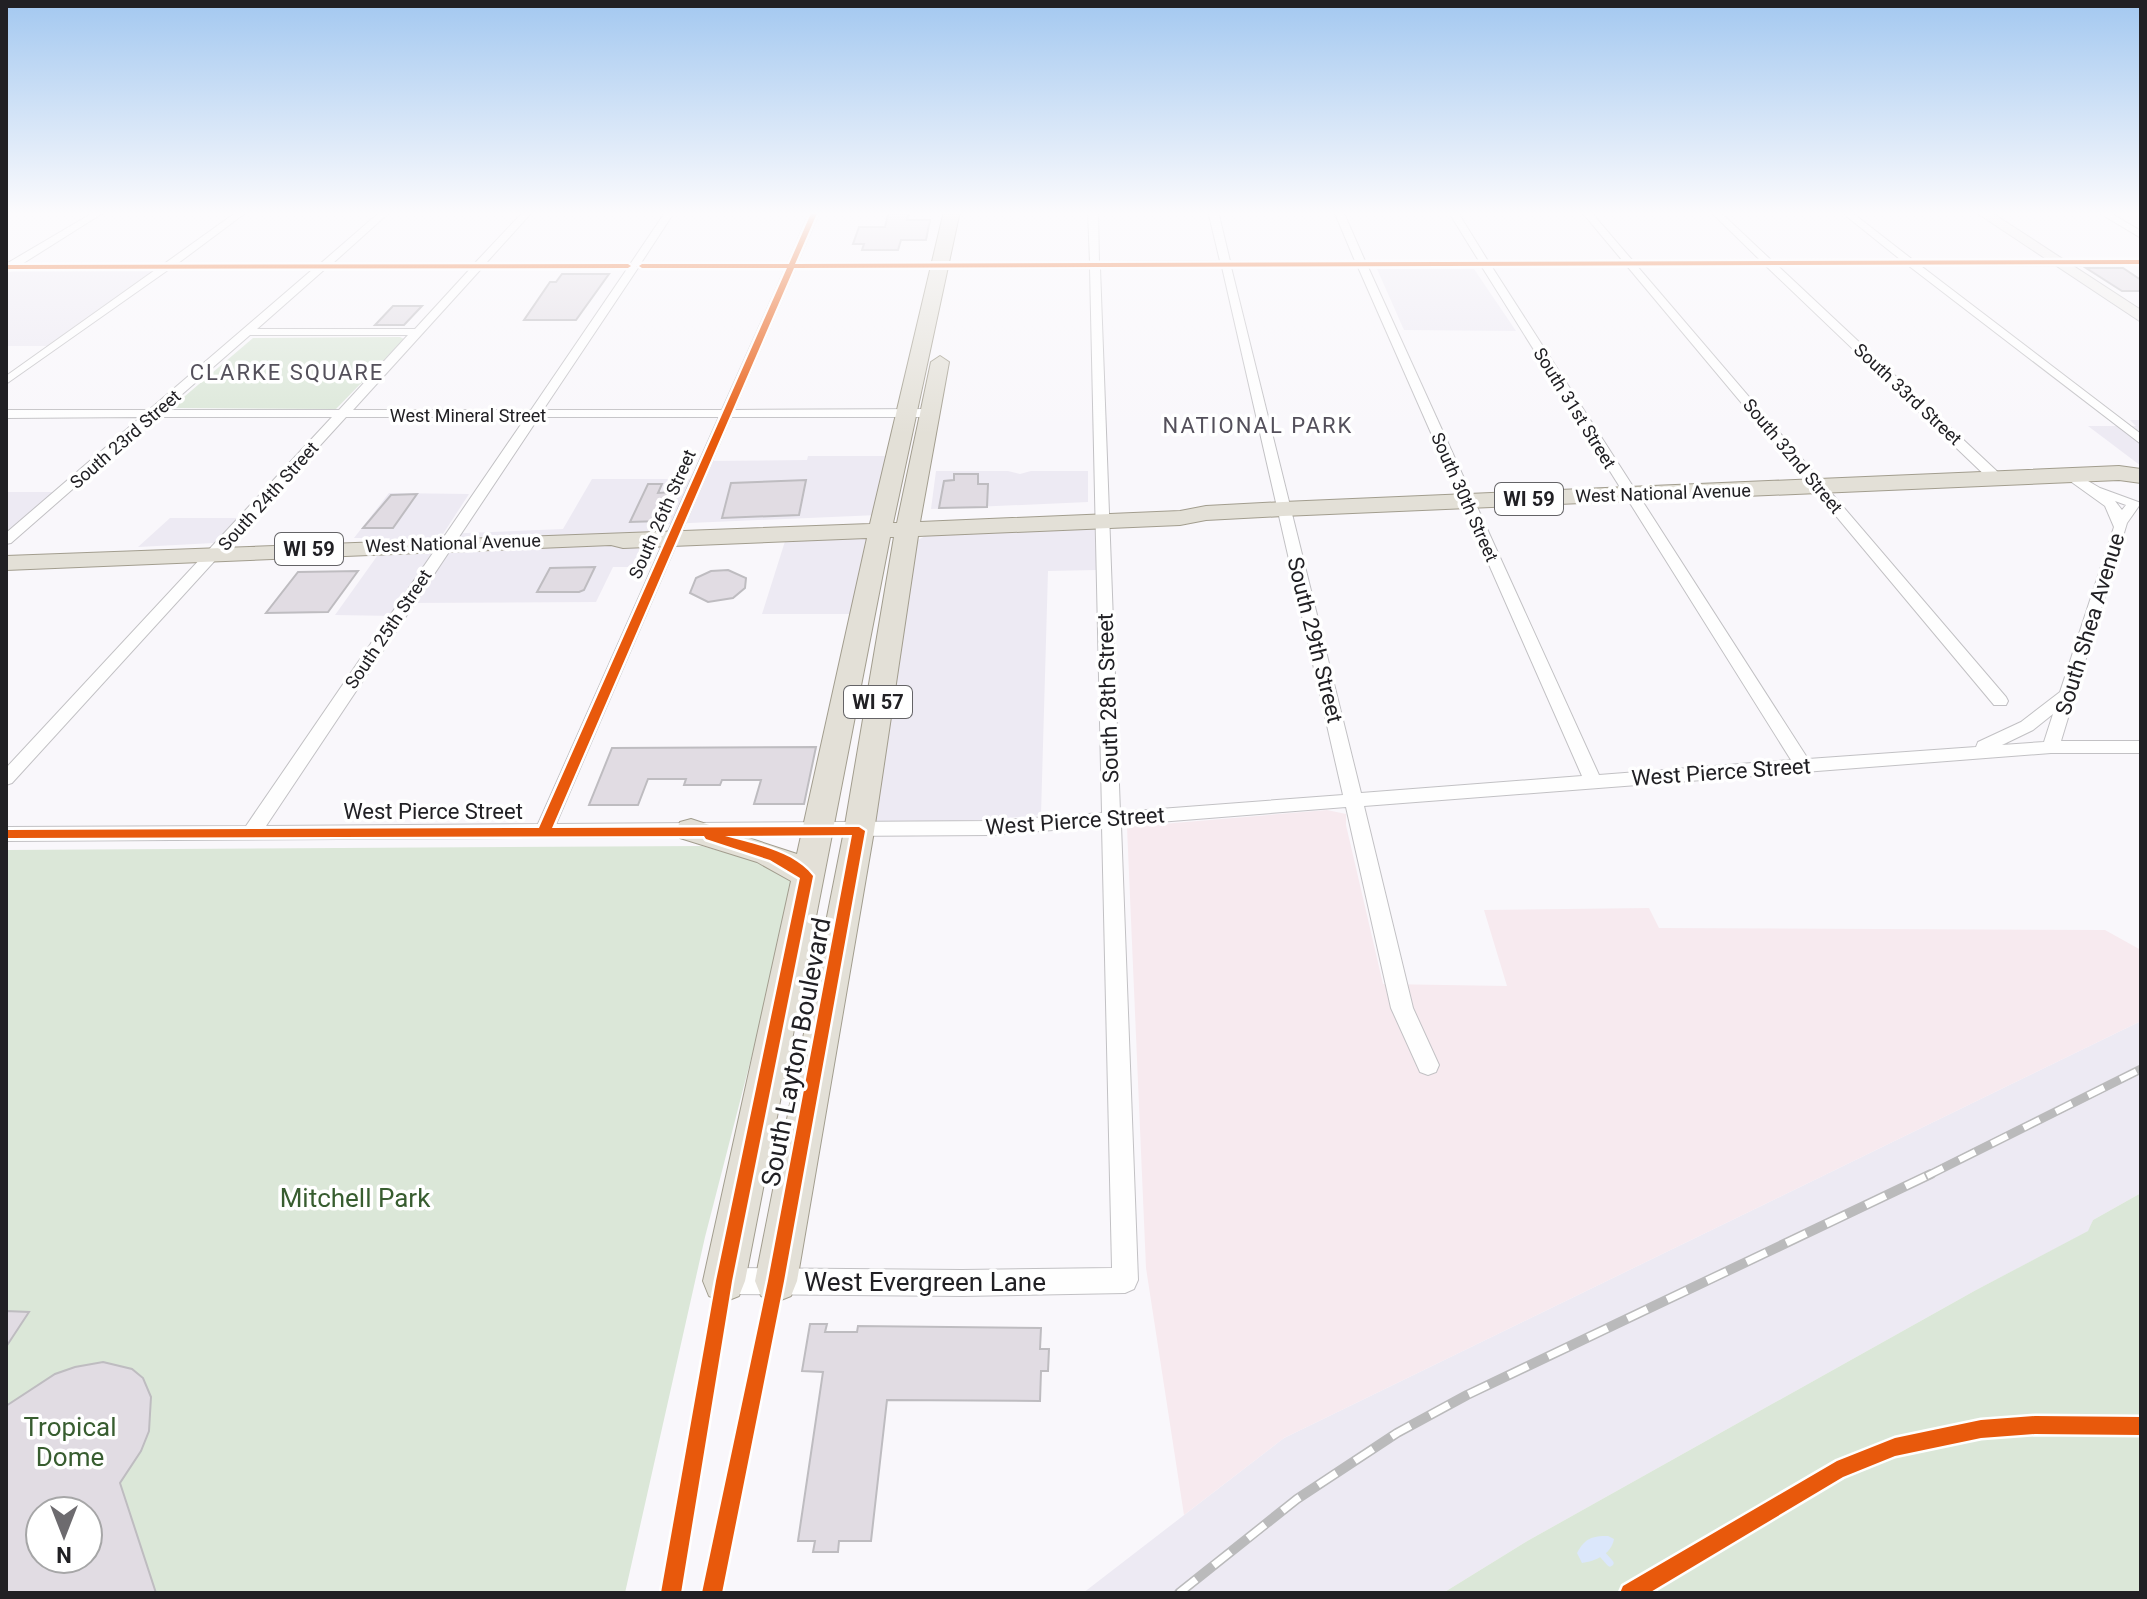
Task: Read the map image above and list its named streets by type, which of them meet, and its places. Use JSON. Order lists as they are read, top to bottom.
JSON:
{
  "streets": {
    "main road": [
      "West National Avenue",
      "WI 59",
      "WI 57",
      "South Layton Boulevard"
    ],
    "street": [
      "South 33rd Street",
      "South 31st Street",
      "West Mineral Street",
      "South 23rd Street",
      "South 32nd Street",
      "South 24th Street",
      "South 30th Street",
      "South 26th Street",
      "South Shea Avenue",
      "South 25th Street",
      "South 29th Street",
      "South 28th Street",
      "West Pierce Street",
      "West Evergreen Lane"
    ]
  },
  "crossings": [
    ["South 33rd Street", "West National Avenue"],
    ["South 31st Street", "West National Avenue"],
    ["South 31st Street", "West Pierce Street"],
    ["West Mineral Street", "South 23rd Street"],
    ["West Mineral Street", "South 24th Street"],
    ["West Mineral Street", "South 26th Street"],
    ["West Mineral Street", "South 25th Street"],
    ["West Mineral Street", "South Layton Boulevard"],
    ["South 32nd Street", "West National Avenue"],
    ["West National Avenue", "South 24th Street"],
    ["West National Avenue", "South 30th Street"],
    ["West National Avenue", "South 26th Street"],
    ["West National Avenue", "South Shea Avenue"],
    ["West National Avenue", "South 25th Street"],
    ["West National Avenue", "South 29th Street"],
    ["West National Avenue", "South 28th Street"],
    ["West National Avenue", "South Layton Boulevard"],
    ["South 30th Street", "West Pierce Street"],
    ["South 26th Street", "West Pierce Street"],
    ["South Shea Avenue", "West Pierce Street"],
    ["South 25th Street", "West Pierce Street"],
    ["South 29th Street", "West Pierce Street"],
    ["South 28th Street", "West Pierce Street"],
    ["South 28th Street", "West Evergreen Lane"],
    ["West Pierce Street", "South Layton Boulevard"],
    ["South Layton Boulevard", "West Evergreen Lane"]
  ],
  "districts": ["CLARKE SQUARE", "NATIONAL PARK"],
  "parks": ["Mitchell Park", "Tropical Dome"],
  "north": "bottom"
}
